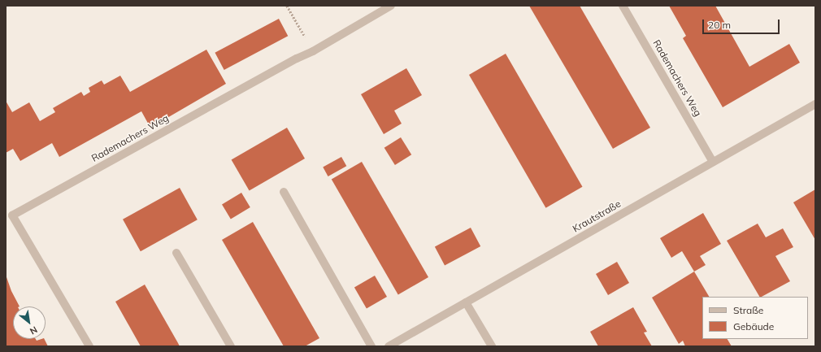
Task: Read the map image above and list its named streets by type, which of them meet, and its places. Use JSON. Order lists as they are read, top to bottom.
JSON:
{
  "streets": {
    "street": ["Rademachers Weg", "Krautstraße"]
  },
  "crossings": [
    ["Rademachers Weg", "Krautstraße"]
  ],
  "legend": ["Straße", "Gebäude"],
  "scale_bar": "20 m",
  "north": "bottom right"
}
